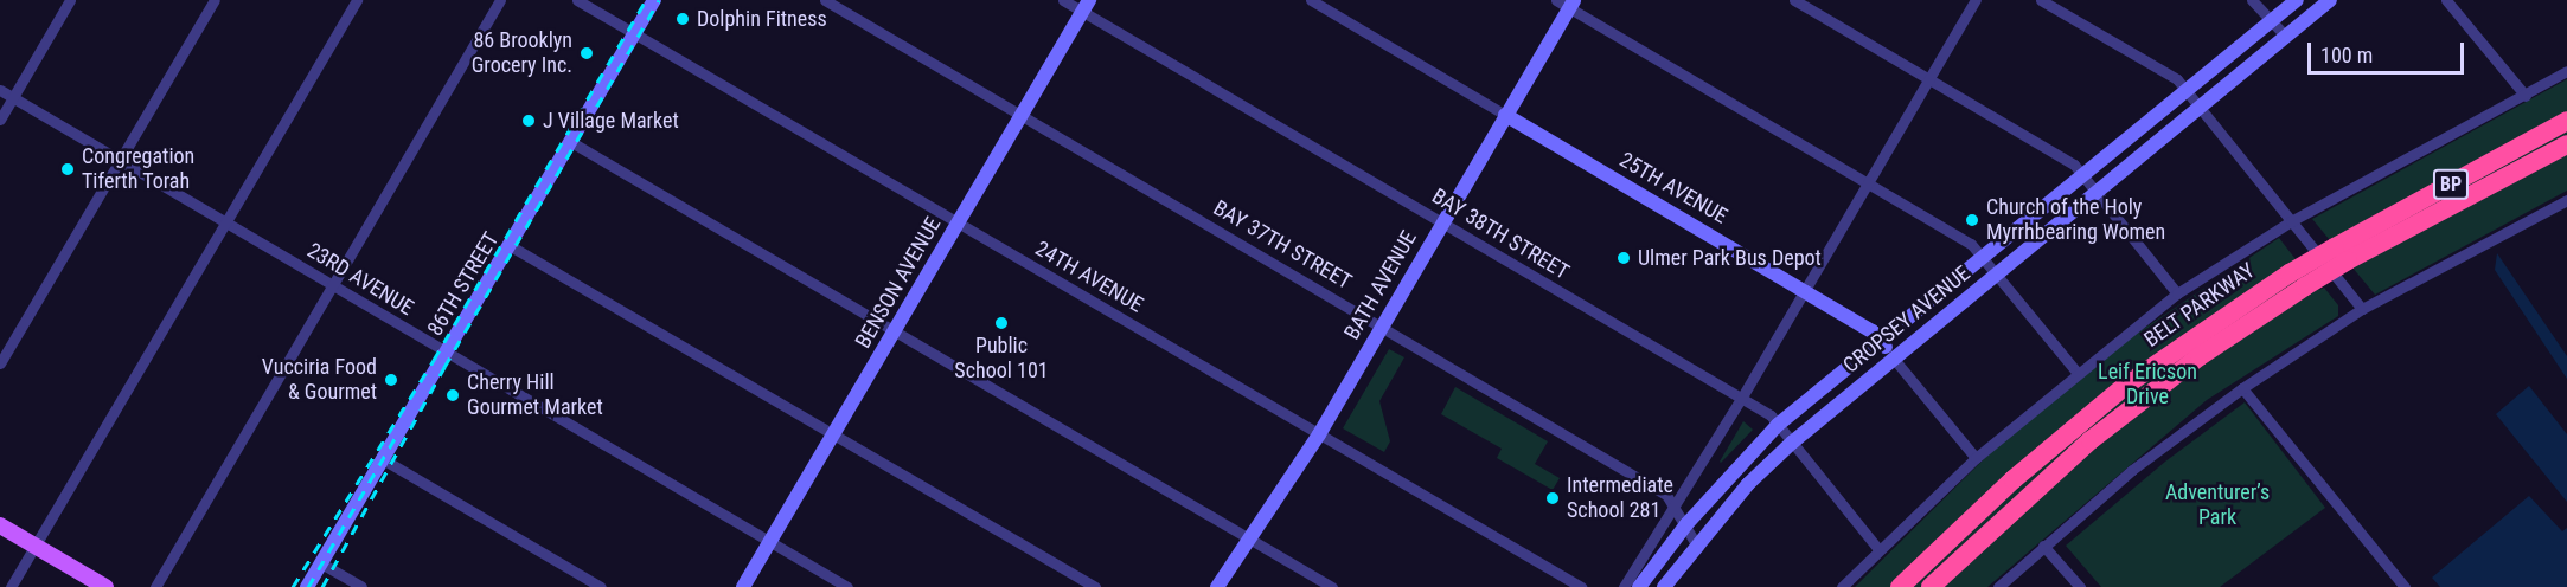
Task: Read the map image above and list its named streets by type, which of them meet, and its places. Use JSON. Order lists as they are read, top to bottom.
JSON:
{
  "streets": {
    "highway": ["BP", "BELT PARKWAY"],
    "main road": [
      "25TH AVENUE",
      "BENSON AVENUE",
      "86TH STREET",
      "BATH AVENUE",
      "CROPSEY AVENUE"
    ],
    "street": [
      "BAY 38TH STREET",
      "BAY 37TH STREET",
      "24TH AVENUE",
      "23RD AVENUE"
    ]
  },
  "crossings": [
    ["25TH AVENUE", "BATH AVENUE"],
    ["25TH AVENUE", "CROPSEY AVENUE"],
    ["BAY 38TH STREET", "BENSON AVENUE"],
    ["BAY 38TH STREET", "BATH AVENUE"],
    ["BAY 38TH STREET", "CROPSEY AVENUE"],
    ["BAY 37TH STREET", "BENSON AVENUE"],
    ["BAY 37TH STREET", "BATH AVENUE"],
    ["BAY 37TH STREET", "CROPSEY AVENUE"],
    ["24TH AVENUE", "BENSON AVENUE"],
    ["24TH AVENUE", "86TH STREET"],
    ["24TH AVENUE", "BATH AVENUE"],
    ["23RD AVENUE", "BENSON AVENUE"],
    ["23RD AVENUE", "86TH STREET"]
  ],
  "parks": ["Leif Ericson Drive", "Adventurer’s Park"],
  "places": [
    "Dolphin Fitness",
    "86 Brooklyn Grocery Inc.",
    "J Village Market",
    "Congregation Tiferth Torah",
    "Church of the Holy Myrrhbearing Women",
    "Ulmer Park Bus Depot",
    "Public School 101",
    "Vucciria Food & Gourmet",
    "Cherry Hill Gourmet Market",
    "Intermediate School 281"
  ],
  "scale_bar": "100 m"
}
